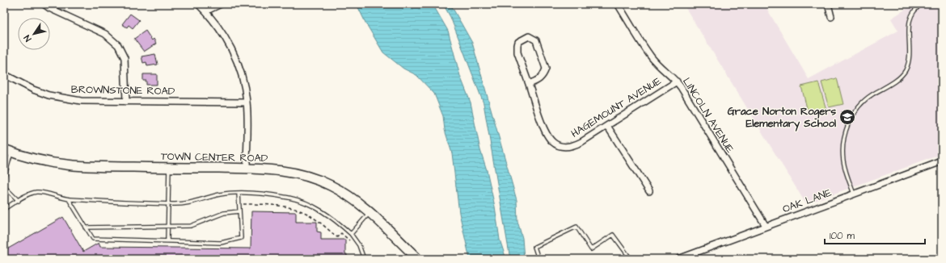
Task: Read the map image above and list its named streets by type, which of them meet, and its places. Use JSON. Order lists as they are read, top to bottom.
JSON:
{
  "streets": {
    "street": [
      "BROWNSTONE ROAD",
      "HAGEMOUNT AVENUE",
      "LINCOLN AVENUE",
      "TOWN CENTER ROAD",
      "OAK LANE"
    ]
  },
  "crossings": [
    ["HAGEMOUNT AVENUE", "LINCOLN AVENUE"],
    ["LINCOLN AVENUE", "OAK LANE"]
  ],
  "places": {
    "school or university": ["Grace Norton Rogers Elementary School"]
  },
  "scale_bar": "100 m",
  "north": "bottom left"
}
